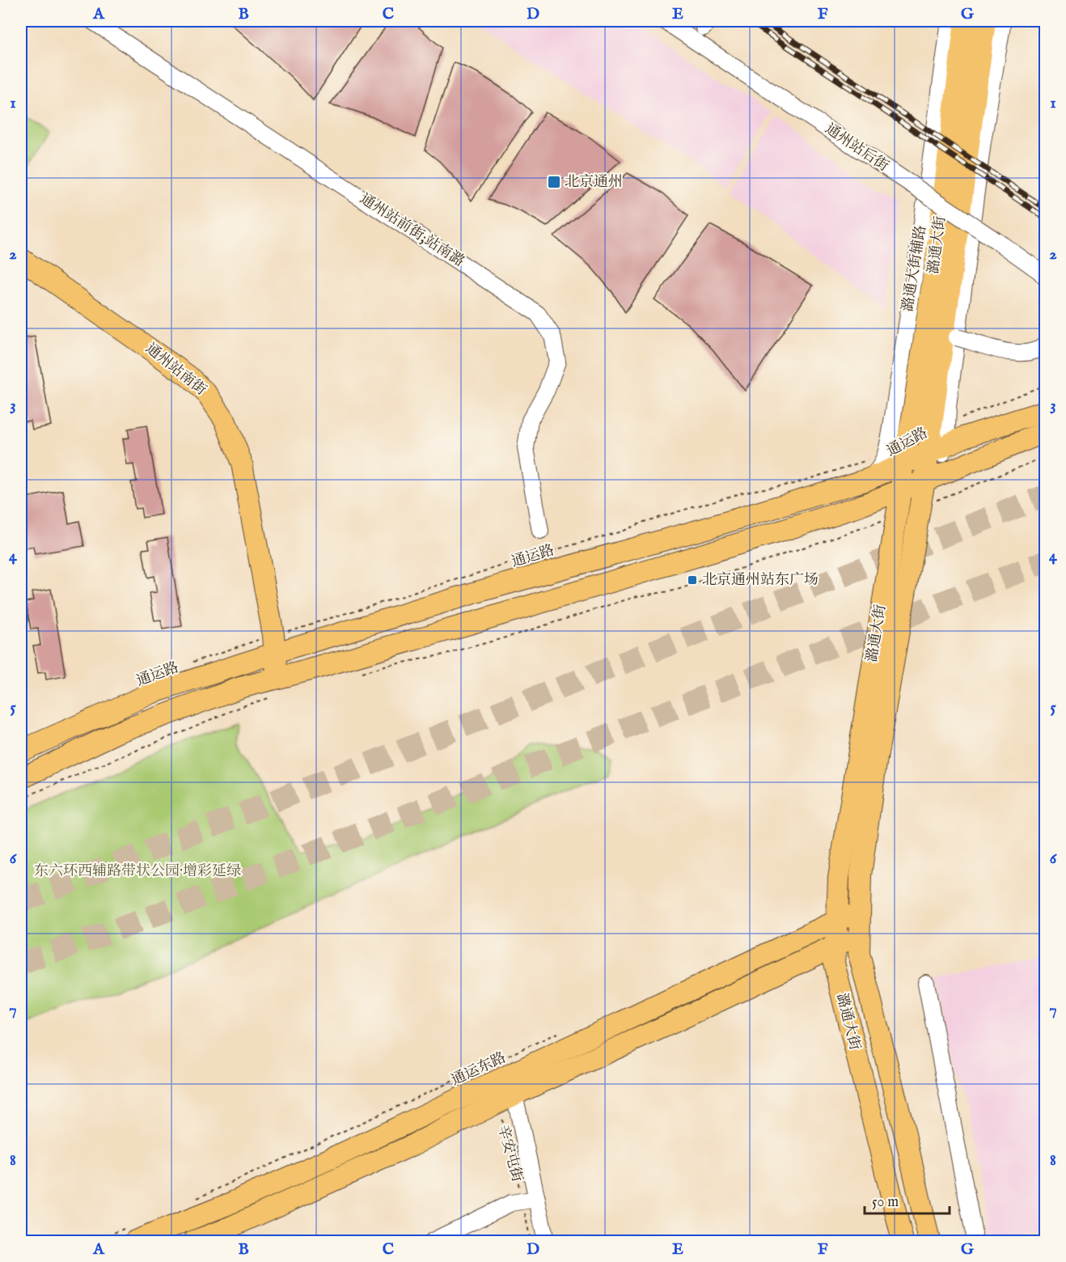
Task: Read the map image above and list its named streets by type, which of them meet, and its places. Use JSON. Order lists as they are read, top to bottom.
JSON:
{
  "streets": {
    "main road": [
      "潞通大街",
      "通州站南街",
      "通运路",
      "通运东路"
    ],
    "street": [
      "通州站后街",
      "通州站前街;站南潞",
      "潞通大街辅路",
      "辛安屯街"
    ]
  },
  "crossings": [
    ["潞通大街", "潞通大街辅路"],
    ["潞通大街", "通运路"],
    ["潞通大街", "通运东路"],
    ["潞通大街辅路", "通运路"],
    ["通州站南街", "通运路"]
  ],
  "parks": ["东六环西辅路带状公园·增彩延绿"],
  "places": {
    "transit": ["北京通州", "北京通州站东广场"]
  },
  "scale_bar": "50 m",
  "grid": {
    "columns": [
      "A",
      "B",
      "C",
      "D",
      "E",
      "F",
      "G"
    ],
    "rows": [
      "1",
      "2",
      "3",
      "4",
      "5",
      "6",
      "7",
      "8"
    ]
  }
}
